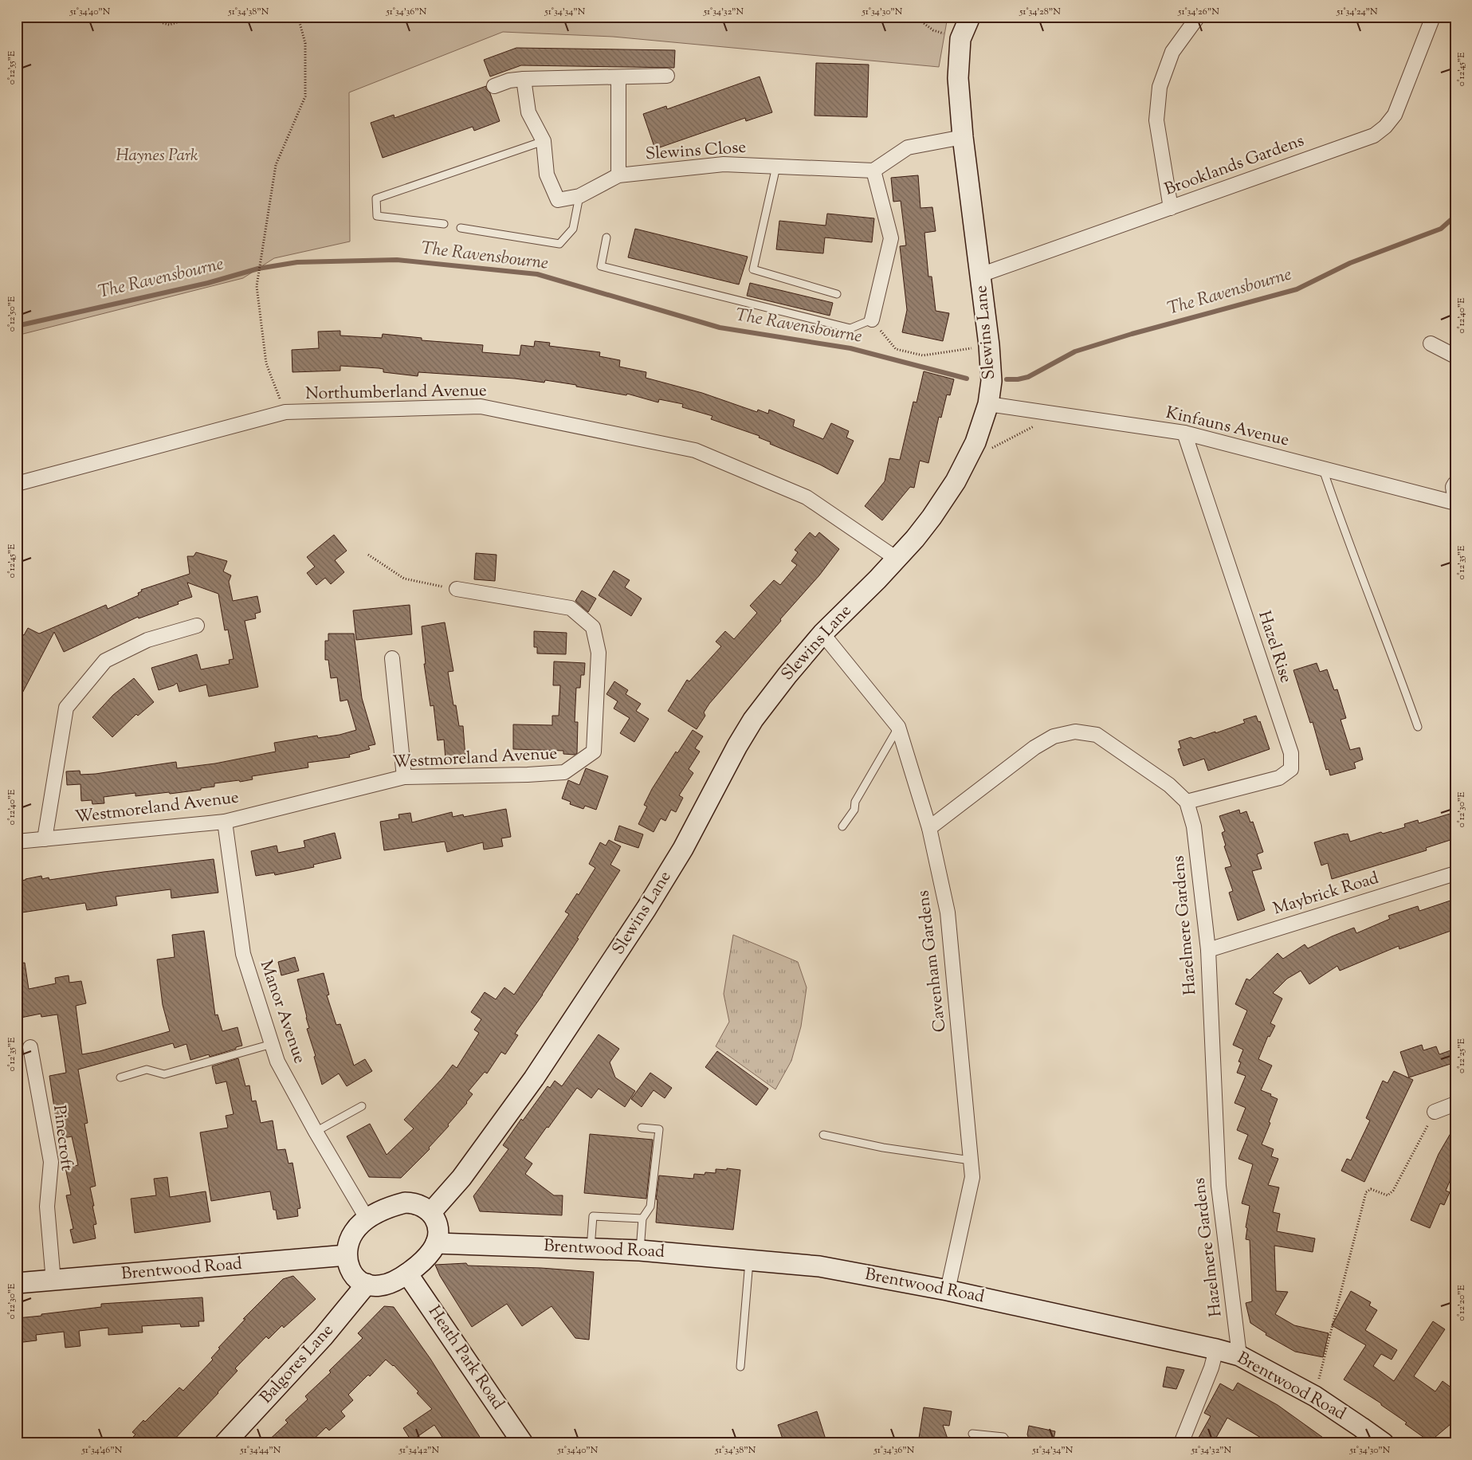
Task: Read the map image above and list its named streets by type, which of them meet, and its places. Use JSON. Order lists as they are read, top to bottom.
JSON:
{
  "streets": {
    "street": [
      "Slewins Close",
      "Brooklands Gardens",
      "Slewins Lane",
      "Northumberland Avenue",
      "Kinfauns Avenue",
      "Hazel Rise",
      "Westmoreland Avenue",
      "Maybrick Road",
      "Hazelmere Gardens",
      "Cavenham Gardens",
      "Manor Avenue",
      "Pinecroft",
      "Brentwood Road",
      "Heath Park Road",
      "Balgores Lane"
    ]
  },
  "crossings": [
    ["Brooklands Gardens", "Slewins Lane"],
    ["Slewins Lane", "Northumberland Avenue"],
    ["Slewins Lane", "Kinfauns Avenue"],
    ["Slewins Lane", "Cavenham Gardens"],
    ["Slewins Lane", "Manor Avenue"],
    ["Slewins Lane", "Brentwood Road"],
    ["Slewins Lane", "Heath Park Road"],
    ["Slewins Lane", "Balgores Lane"],
    ["Kinfauns Avenue", "Hazel Rise"],
    ["Hazel Rise", "Hazelmere Gardens"],
    ["Westmoreland Avenue", "Manor Avenue"],
    ["Maybrick Road", "Hazelmere Gardens"],
    ["Hazelmere Gardens", "Brentwood Road"],
    ["Cavenham Gardens", "Brentwood Road"],
    ["Manor Avenue", "Brentwood Road"],
    ["Manor Avenue", "Heath Park Road"],
    ["Manor Avenue", "Balgores Lane"],
    ["Pinecroft", "Brentwood Road"],
    ["Brentwood Road", "Heath Park Road"],
    ["Brentwood Road", "Balgores Lane"],
    ["Heath Park Road", "Balgores Lane"]
  ],
  "water": ["The Ravensbourne"],
  "parks": ["Haynes Park"],
  "coordinates": [
    "51°34'40\"N",
    "51°34'38\"N",
    "51°34'36\"N",
    "51°34'34\"N",
    "51°34'32\"N",
    "51°34'30\"N",
    "51°34'28\"N",
    "51°34'26\"N",
    "51°34'24\"N",
    "0°12'55\"E",
    "0°12'45\"E",
    "0°12'50\"E",
    "0°12'40\"E",
    "0°12'35\"E",
    "0°12'30\"E",
    "0°12'25\"E",
    "0°12'20\"E",
    "51°34'46\"N",
    "51°34'44\"N",
    "51°34'42\"N"
  ]
}
